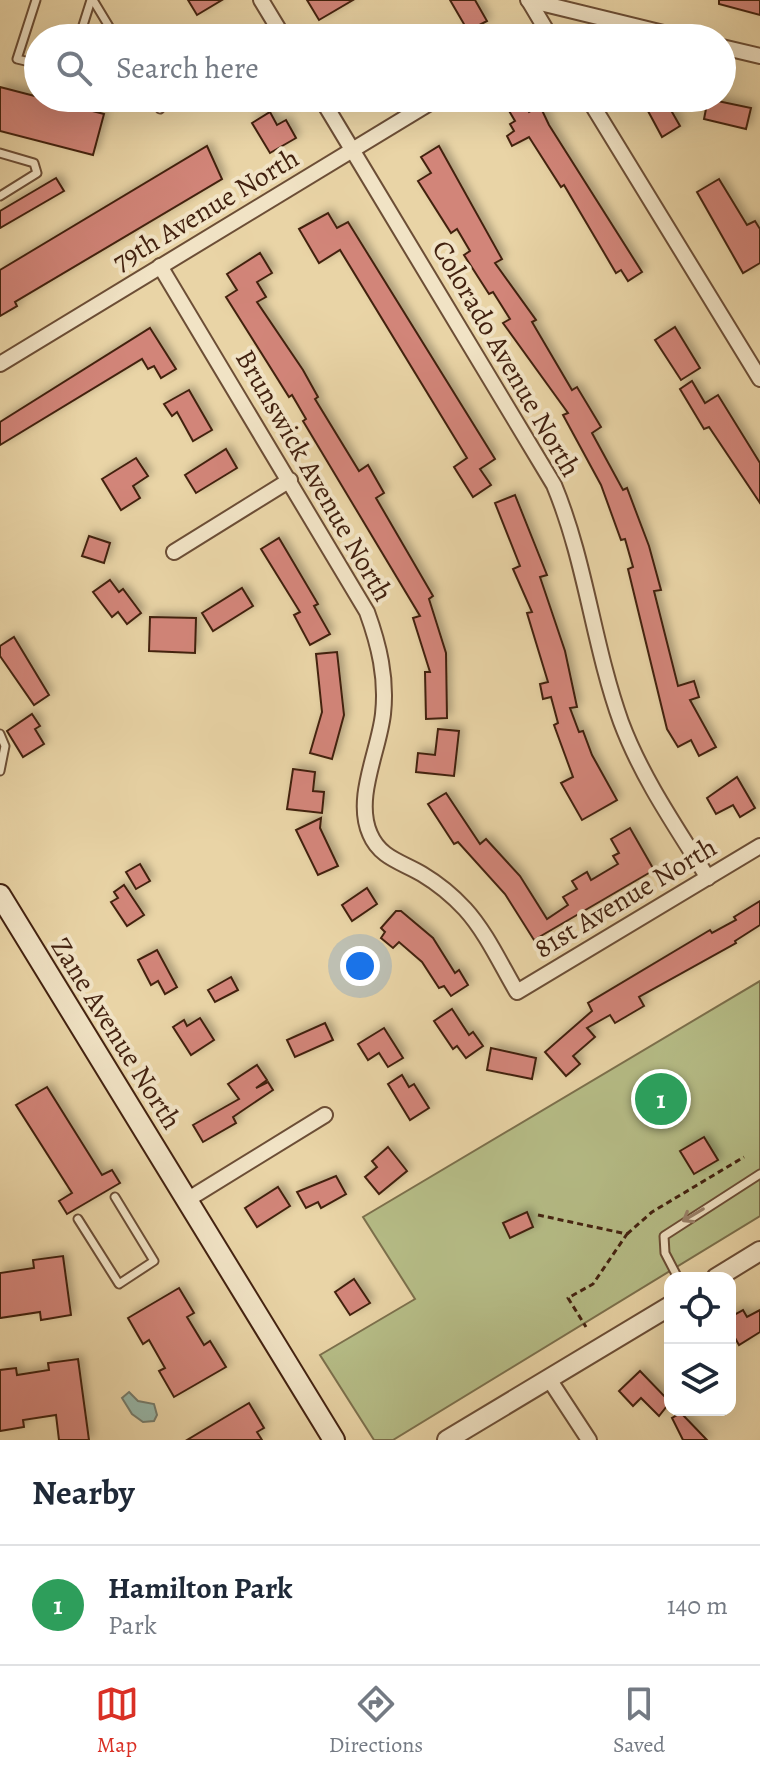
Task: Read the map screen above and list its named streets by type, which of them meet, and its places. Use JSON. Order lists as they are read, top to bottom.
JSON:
{
  "streets": {
    "main road": ["Zane Avenue North"],
    "street": [
      "79th Avenue North",
      "Colorado Avenue North",
      "Brunswick Avenue North",
      "81st Avenue North"
    ]
  },
  "crossings": [
    ["79th Avenue North", "Colorado Avenue North"],
    ["79th Avenue North", "Brunswick Avenue North"],
    ["Colorado Avenue North", "81st Avenue North"],
    ["Brunswick Avenue North", "81st Avenue North"]
  ],
  "page": {
    "search": "Search here",
    "pins": "1",
    "heading": "Nearby",
    "list": [
      {
        "mark": "1",
        "name": "Hamilton Park",
        "note": "Park",
        "value": "140 m"
      }
    ],
    "nav": ["Map", "Directions", "Saved"]
  }
}
